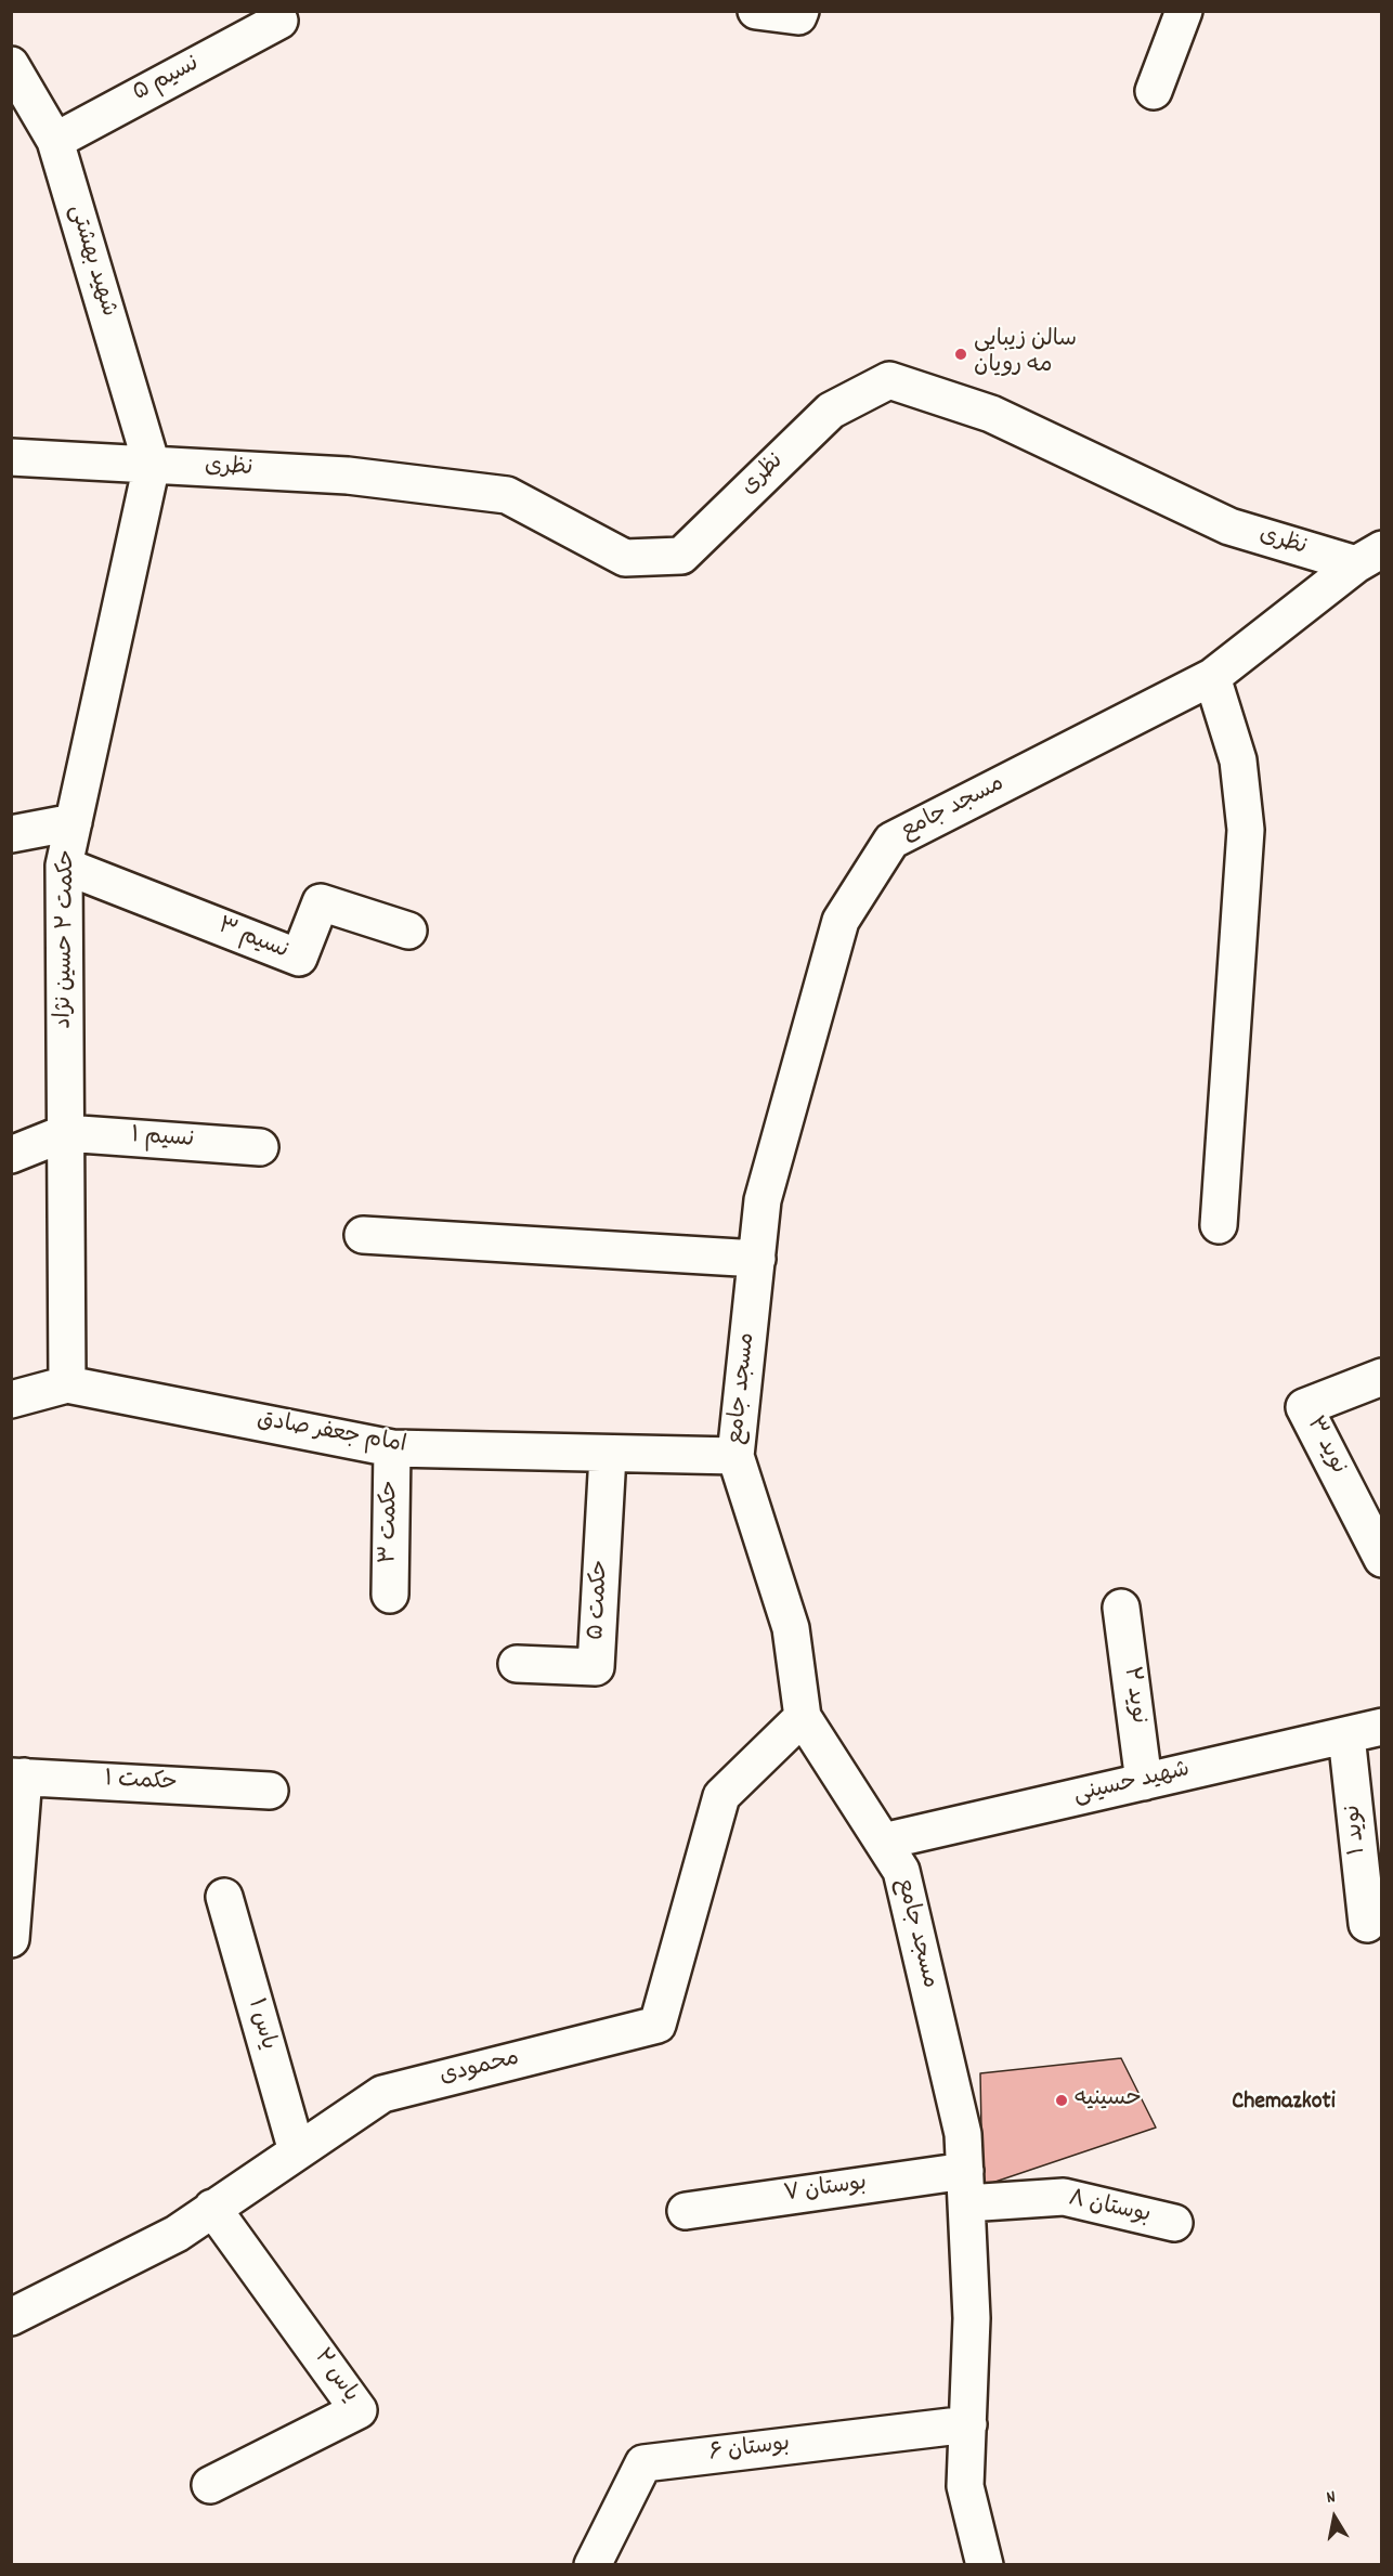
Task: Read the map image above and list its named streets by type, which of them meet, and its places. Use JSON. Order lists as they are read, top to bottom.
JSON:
{
  "streets": {
    "street": [
      "نسیم ۵",
      "شهید بهشتی",
      "نظری",
      "مسجد جامع",
      "حکمت ۲ حسین نژاد",
      "نسیم ۳",
      "نسیم ۱",
      "امام جعفر صادق",
      "نوید ۳",
      "حکمت ۳",
      "حکمت ۵",
      "نوید ۲",
      "حکمت ۱",
      "شهید حسینی",
      "نوید ۱",
      "یاس ۱",
      "محمودی",
      "بوستان ۷",
      "بوستان ۸",
      "یاس ۲",
      "بوستان ۶"
    ]
  },
  "crossings": [
    ["نسیم ۵", "شهید بهشتی"],
    ["شهید بهشتی", "نظری"],
    ["شهید بهشتی", "حکمت ۲ حسین نژاد"],
    ["نظری", "مسجد جامع"],
    ["نظری", "حکمت ۲ حسین نژاد"],
    ["مسجد جامع", "امام جعفر صادق"],
    ["مسجد جامع", "شهید حسینی"],
    ["مسجد جامع", "محمودی"],
    ["مسجد جامع", "بوستان ۷"],
    ["مسجد جامع", "بوستان ۸"],
    ["مسجد جامع", "بوستان ۶"],
    ["حکمت ۲ حسین نژاد", "نسیم ۳"],
    ["حکمت ۲ حسین نژاد", "نسیم ۱"],
    ["حکمت ۲ حسین نژاد", "امام جعفر صادق"],
    ["امام جعفر صادق", "حکمت ۳"],
    ["امام جعفر صادق", "حکمت ۵"],
    ["نوید ۲", "شهید حسینی"],
    ["شهید حسینی", "نوید ۱"],
    ["یاس ۱", "محمودی"],
    ["محمودی", "یاس ۲"],
    ["بوستان ۷", "بوستان ۸"]
  ],
  "districts": ["Chemazkoti"],
  "places": ["سالن زیبایی مه رویان", "حسینیه"],
  "north": "top"
}
